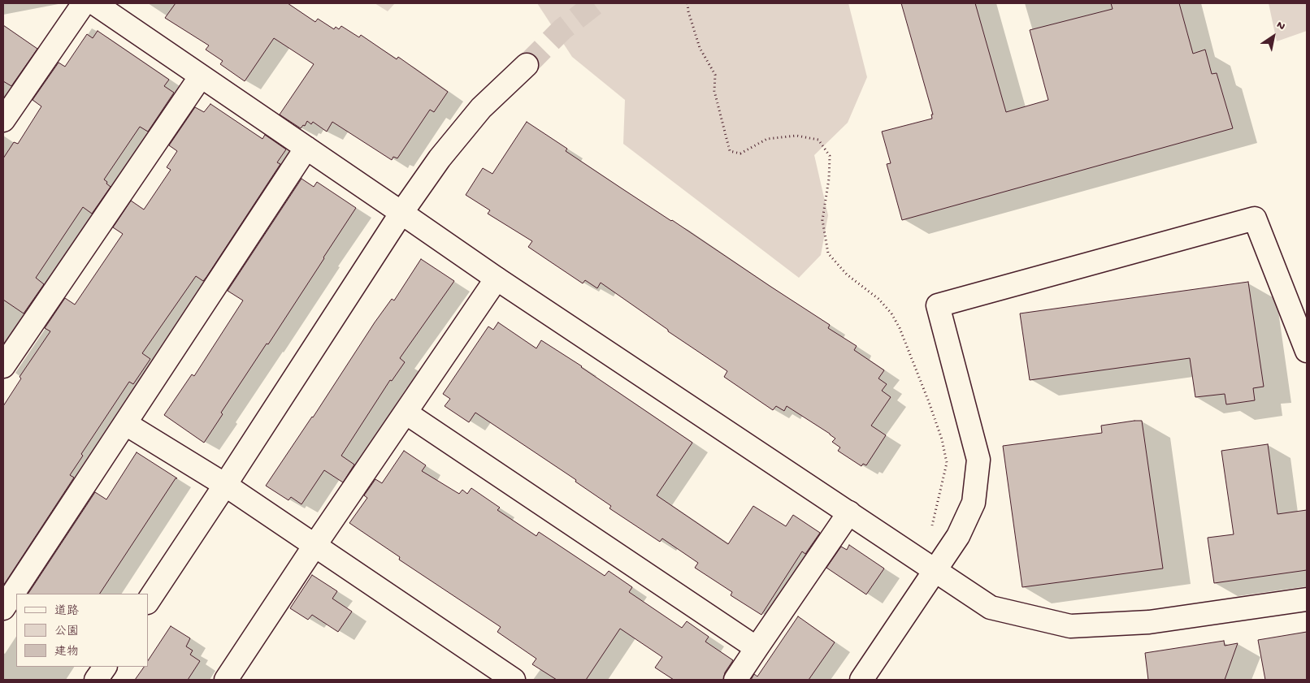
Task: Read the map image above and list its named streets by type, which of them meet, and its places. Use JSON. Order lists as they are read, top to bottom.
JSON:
{
  "legend": ["道路", "公園", "建物"],
  "north": "top right"
}
